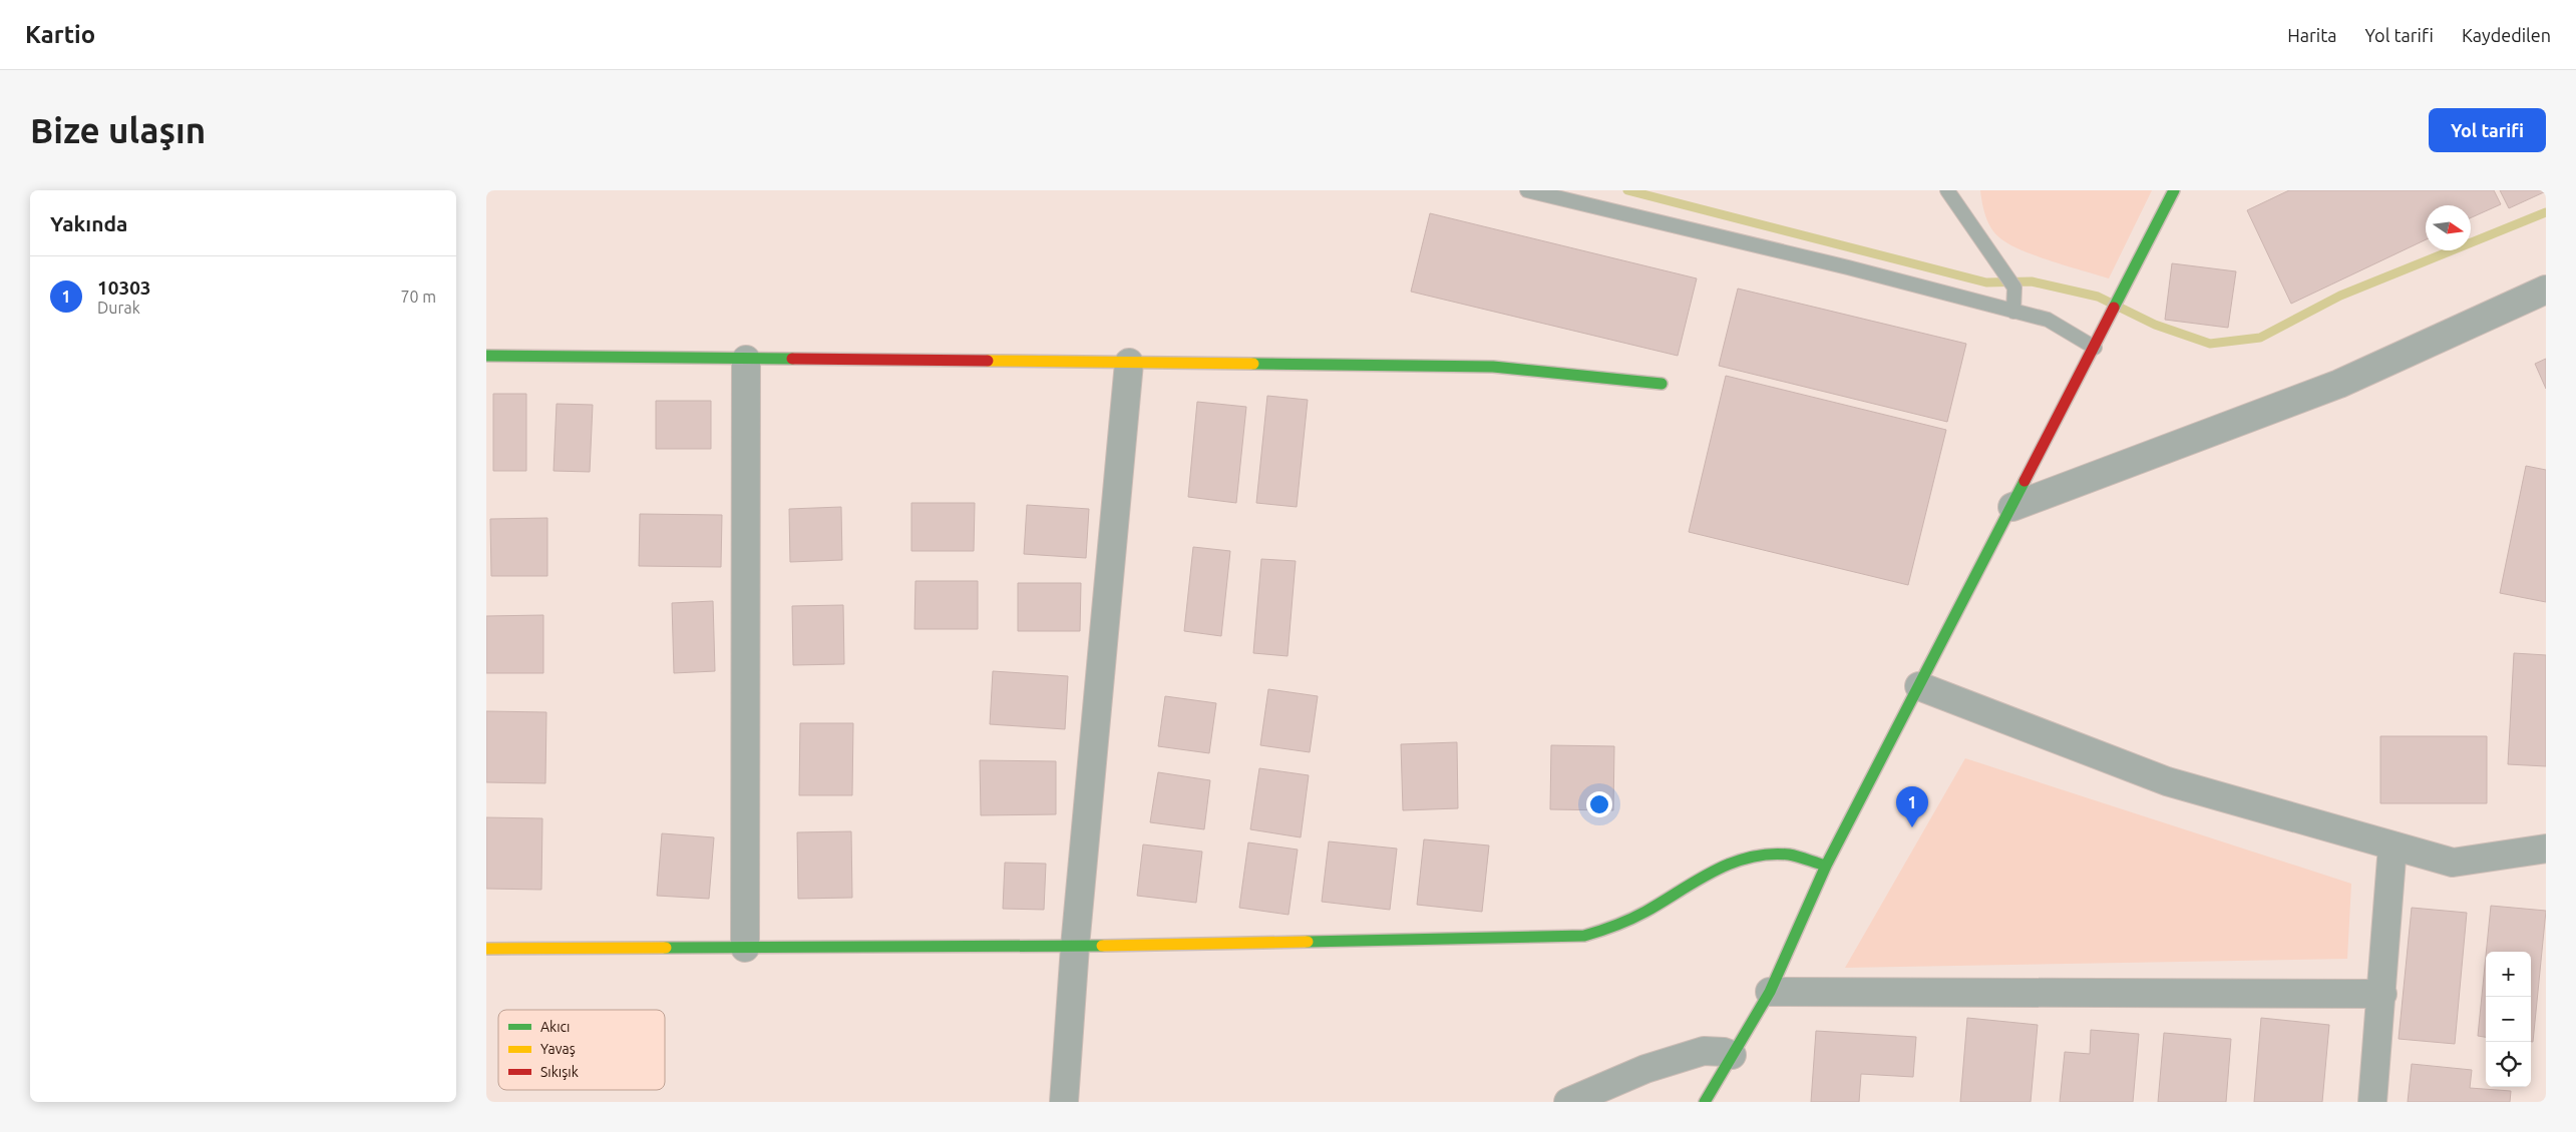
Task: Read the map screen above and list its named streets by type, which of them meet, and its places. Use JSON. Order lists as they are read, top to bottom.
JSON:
{
  "legend": ["Akıcı", "Yavaş", "Sıkışık"],
  "north": "right",
  "page": {
    "header": "Kartio",
    "nav": ["Harita", "Yol tarifi", "Kaydedilen"],
    "buttons": "Yol tarifi",
    "title": "Bize ulaşın",
    "heading": "Yakında",
    "list": [
      {
        "mark": "1",
        "name": "10303",
        "note": "Durak",
        "value": "70 m"
      }
    ],
    "pins": "1",
    "map_buttons": ["+", "−"]
  }
}
